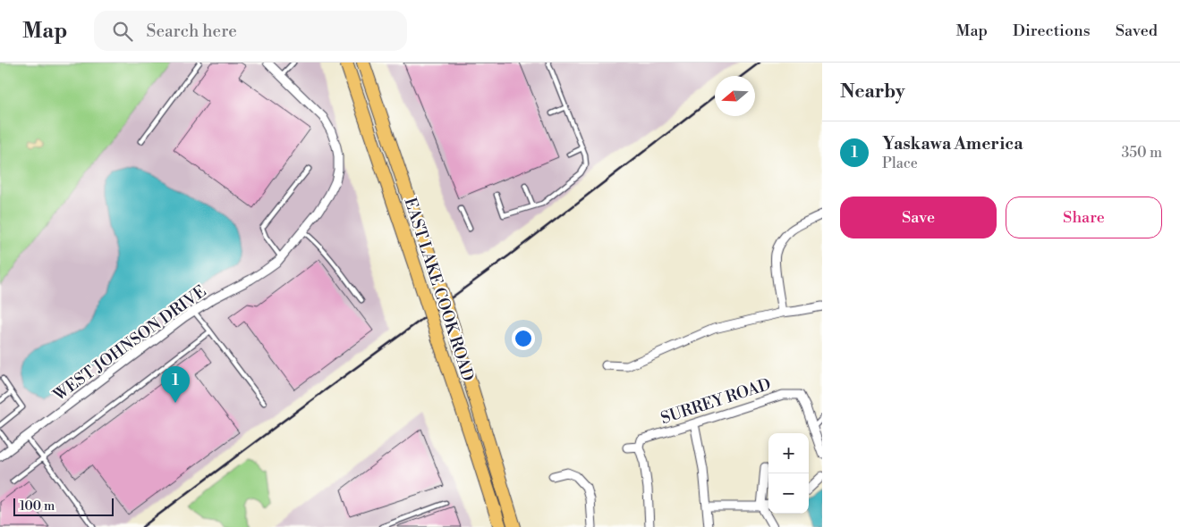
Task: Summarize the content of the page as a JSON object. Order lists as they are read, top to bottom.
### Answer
{
  "streets": {
    "main road": ["EAST LAKE COOK ROAD"],
    "street": ["WEST JOHNSON DRIVE", "SURREY ROAD"]
  },
  "scale_bar": "100 m",
  "north": "left",
  "page": {
    "header": "Map",
    "search": "Search here",
    "nav": ["Map", "Directions", "Saved"],
    "heading": "Nearby",
    "list": [
      {
        "mark": "1",
        "name": "Yaskawa America",
        "note": "Place",
        "value": "350 m"
      }
    ],
    "buttons": ["Save", "Share"],
    "pins": "1",
    "map_buttons": ["+", "−"],
    "scale": "100 m"
  }
}
